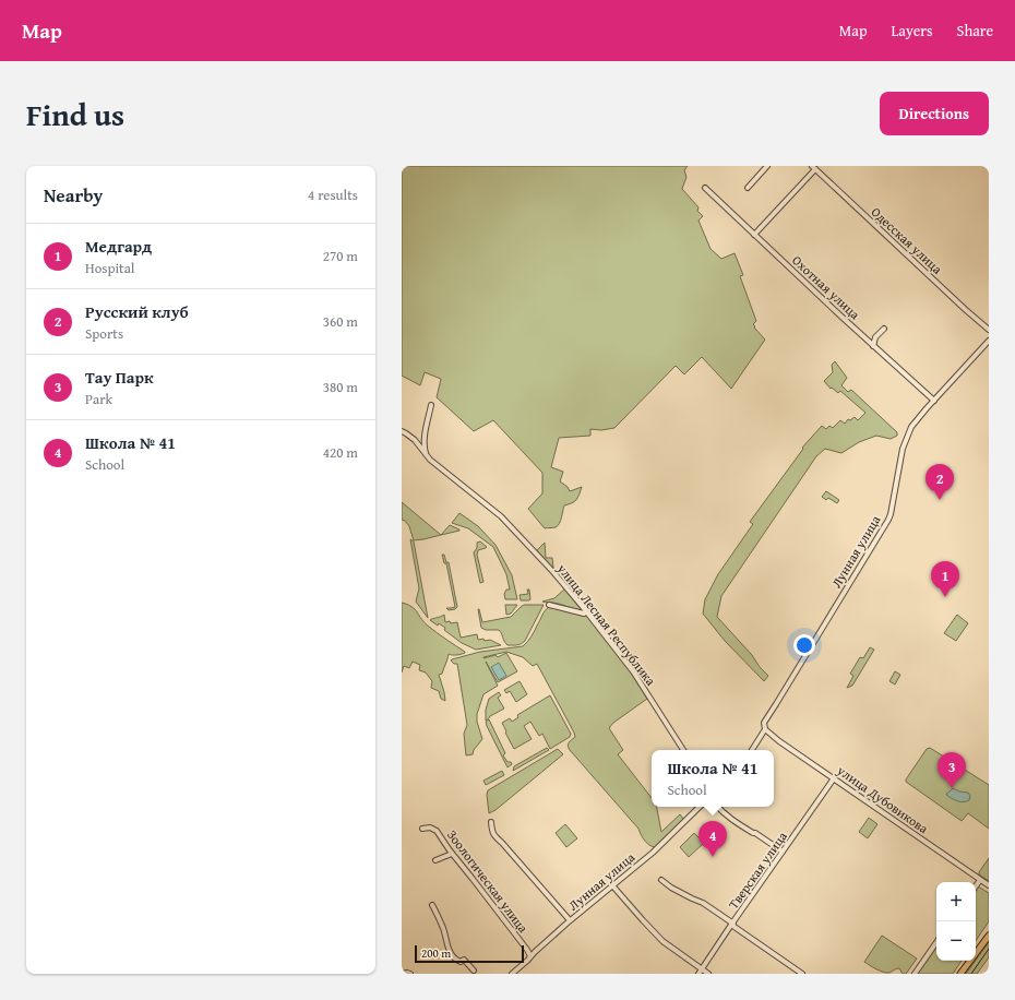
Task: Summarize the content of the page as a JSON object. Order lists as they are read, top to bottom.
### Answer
{
  "streets": {
    "street": [
      "Одесская улица",
      "Охотная улица",
      "Лунная улица",
      "улица Лесная Республика",
      "улица Дубовикова",
      "Тверская улица",
      "Зоологическая улица"
    ]
  },
  "crossings": [
    ["Охотная улица", "Лунная улица"],
    ["Лунная улица", "улица Дубовикова"],
    ["Лунная улица", "Зоологическая улица"],
    ["улица Дубовикова", "Тверская улица"]
  ],
  "scale_bar": "200 m",
  "page": {
    "header": "Map",
    "nav": ["Map", "Layers", "Share"],
    "title": "Find us",
    "buttons": "Directions",
    "heading": ["Nearby", "4 results"],
    "list": [
      {
        "mark": "1",
        "name": "Медгард",
        "note": "Hospital",
        "value": "270 m"
      },
      {
        "mark": "2",
        "name": "Русский клуб",
        "note": "Sports",
        "value": "360 m"
      },
      {
        "mark": "3",
        "name": "Тау Парк",
        "note": "Park",
        "value": "380 m"
      },
      {
        "mark": "4",
        "name": "Школа № 41",
        "note": "School",
        "value": "420 m"
      }
    ],
    "pins": [
      "2",
      "1",
      "3",
      "4"
    ],
    "popup": ["Школа № 41", "School"],
    "map_buttons": ["+", "−"],
    "scale": "200 m"
  }
}
